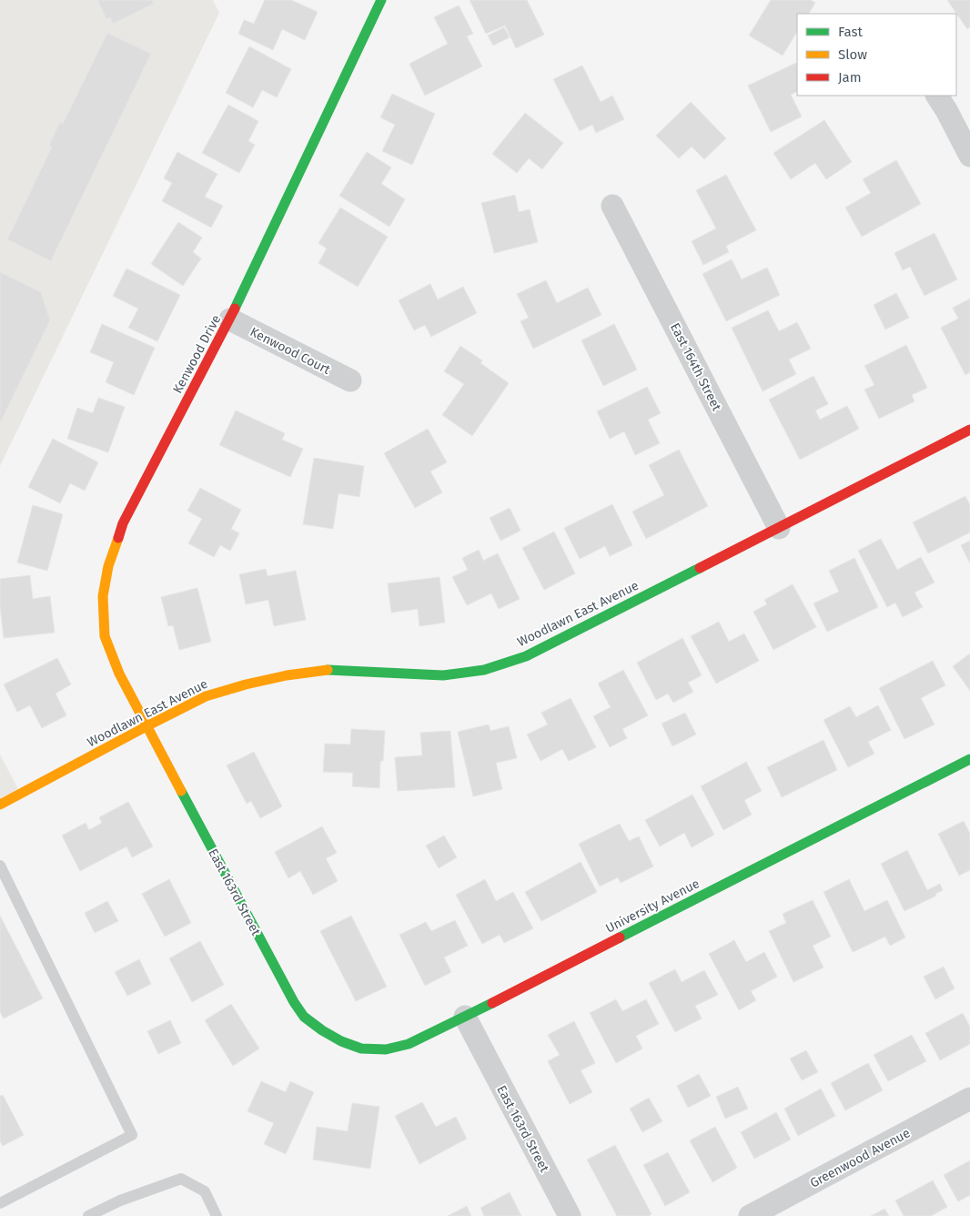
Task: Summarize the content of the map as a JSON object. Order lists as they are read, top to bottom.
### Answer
{
  "streets": {
    "street": [
      "Kenwood Court",
      "Kenwood Drive",
      "East 164th Street",
      "Woodlawn East Avenue",
      "East 163rd Street",
      "University Avenue",
      "Greenwood Avenue"
    ]
  },
  "crossings": [
    ["Kenwood Court", "Kenwood Drive"],
    ["Kenwood Drive", "Woodlawn East Avenue"],
    ["Kenwood Drive", "East 163rd Street"],
    ["East 164th Street", "Woodlawn East Avenue"],
    ["Woodlawn East Avenue", "East 163rd Street"],
    ["East 163rd Street", "University Avenue"]
  ],
  "legend": ["Fast", "Slow", "Jam"]
}
